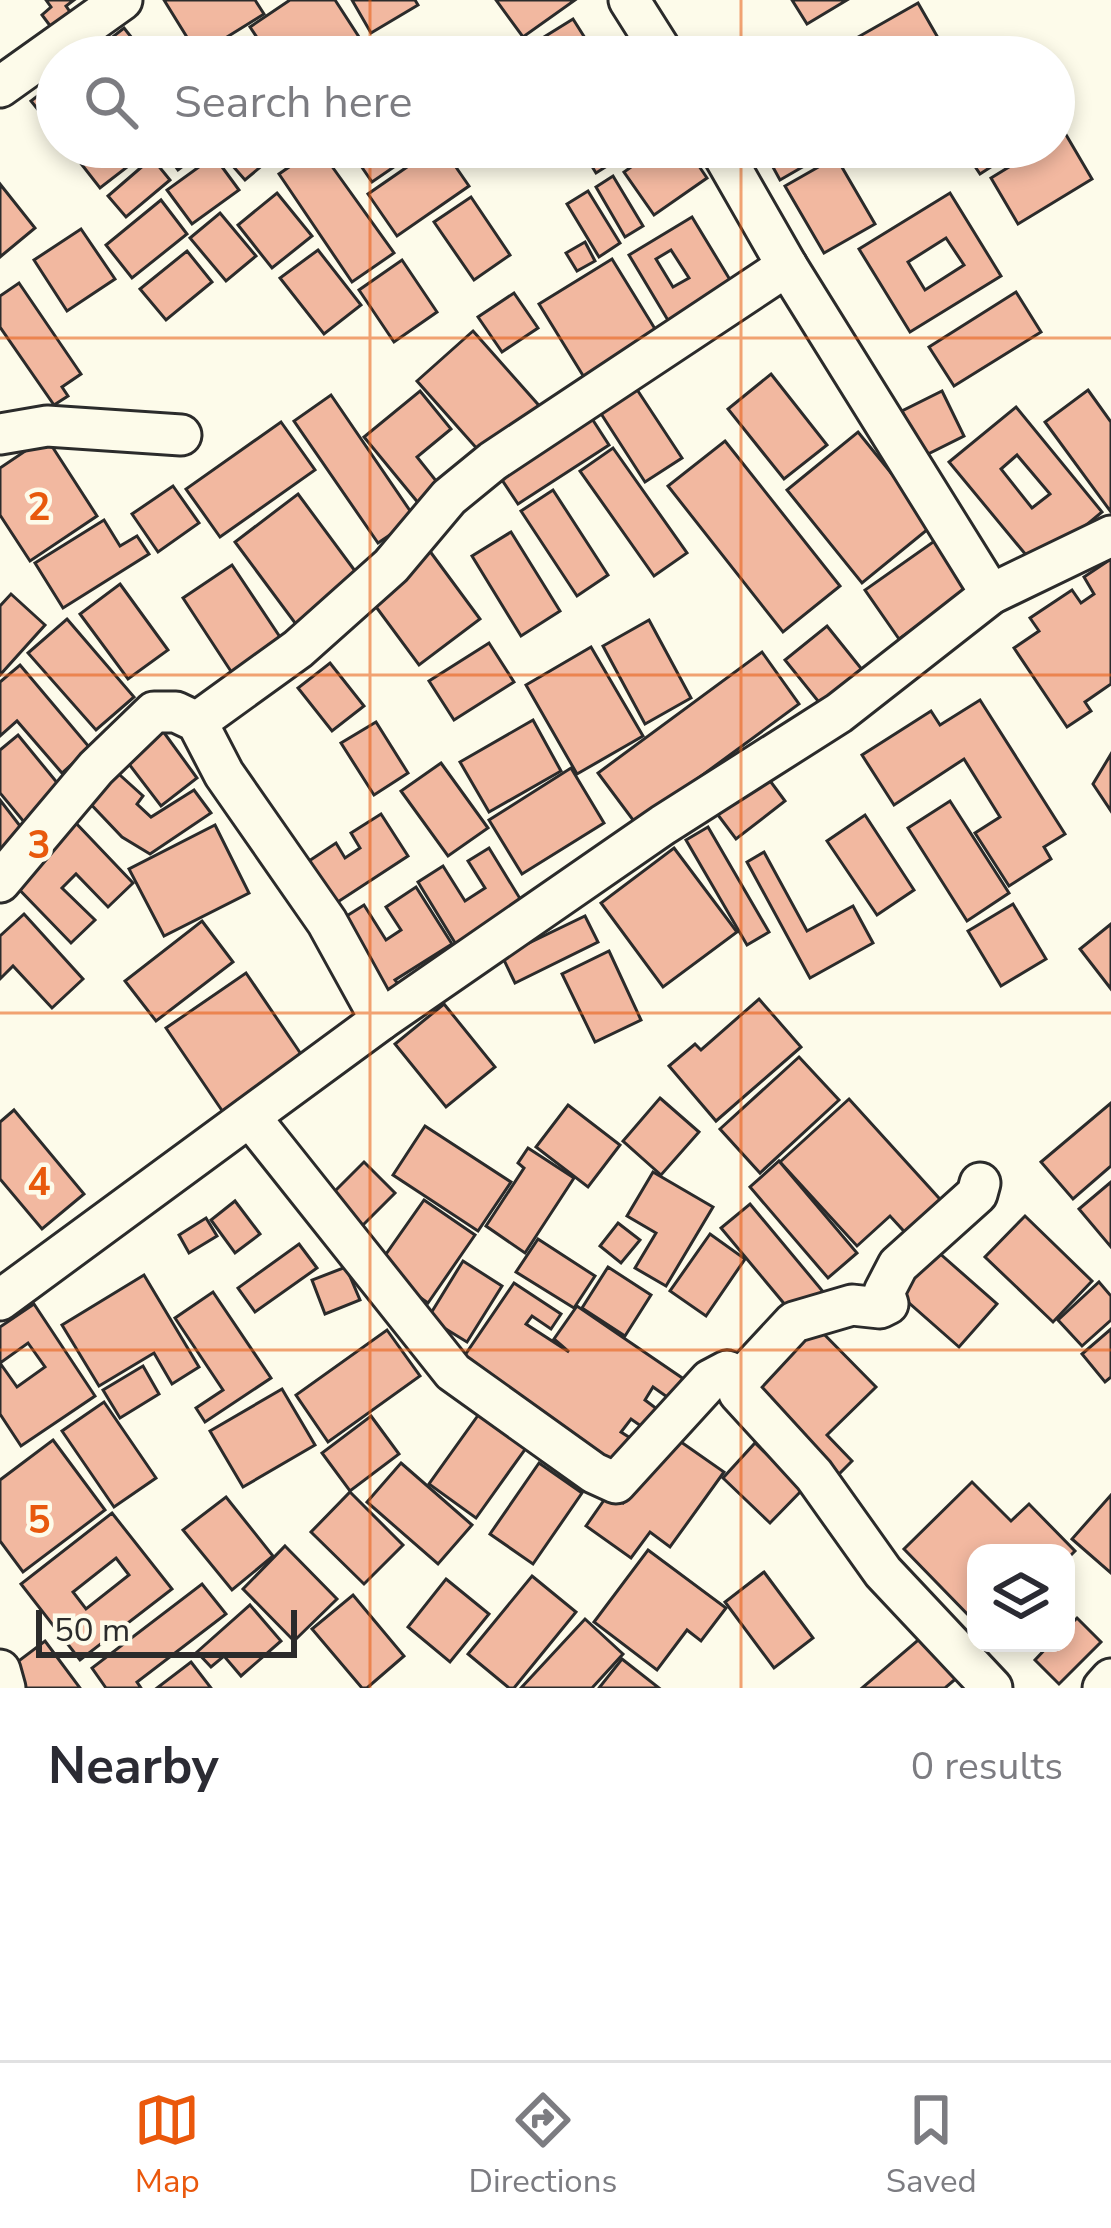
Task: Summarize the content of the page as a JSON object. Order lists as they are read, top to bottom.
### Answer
{
  "scale_bar": "50 m",
  "page": {
    "search": "Search here",
    "scale": "50 m",
    "heading": ["Nearby", "0 results"],
    "nav": ["Map", "Directions", "Saved"]
  },
  "grid": {
    "rows": [
      "2",
      "3",
      "4",
      "5"
    ]
  }
}
